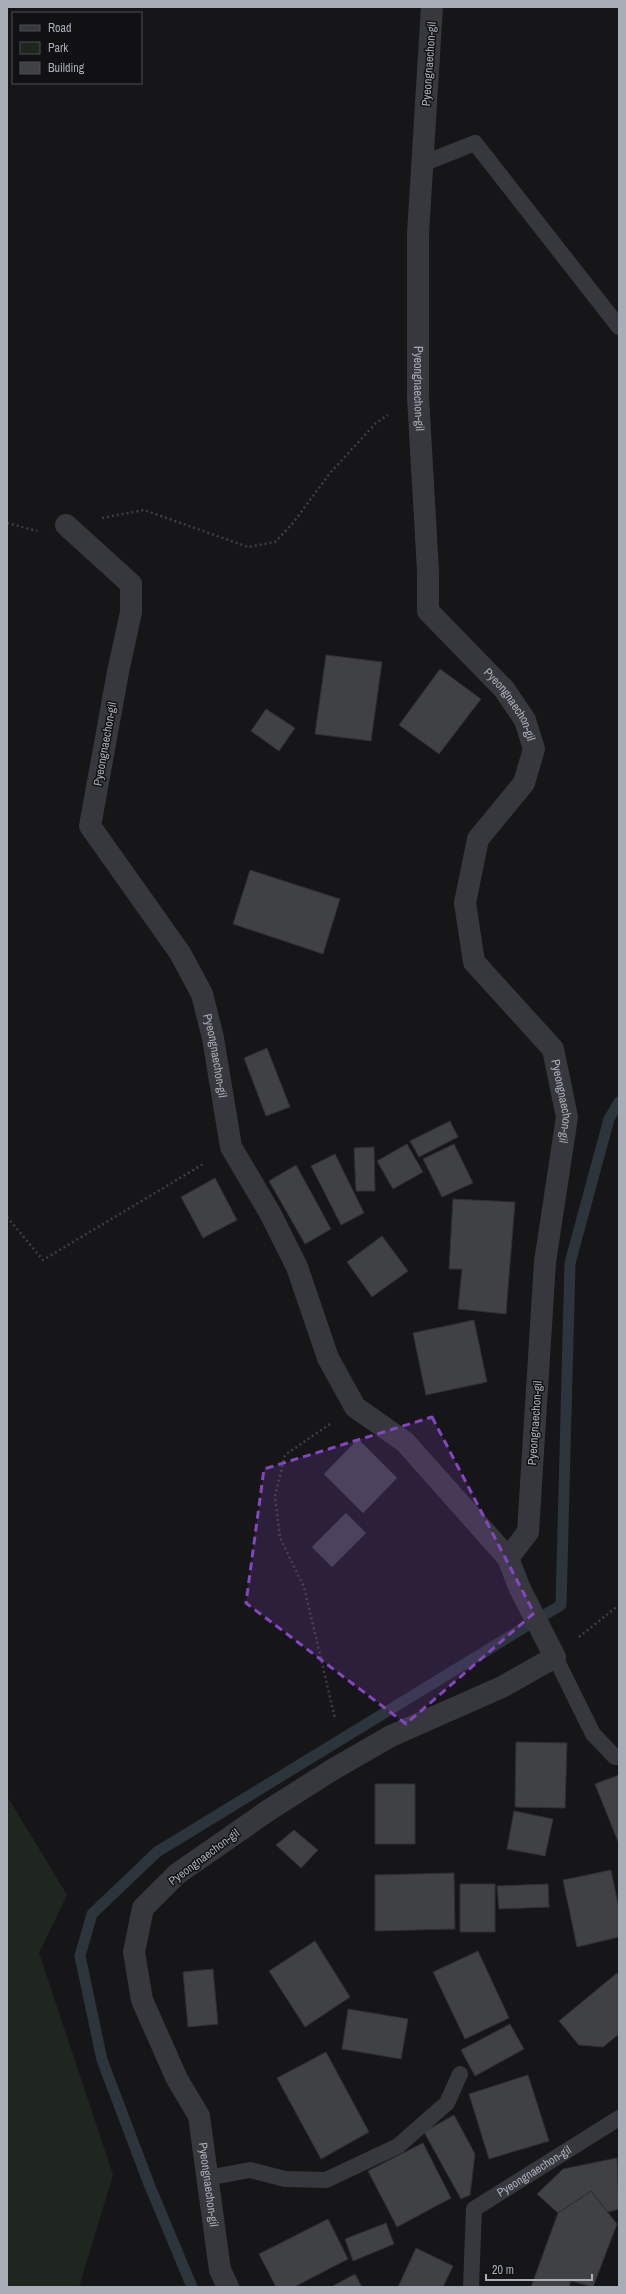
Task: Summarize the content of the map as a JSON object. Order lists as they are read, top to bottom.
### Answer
{
  "streets": {
    "street": ["Pyeongnaechon-gil"]
  },
  "legend": ["Road", "Park", "Building"],
  "scale_bar": "20 m"
}
